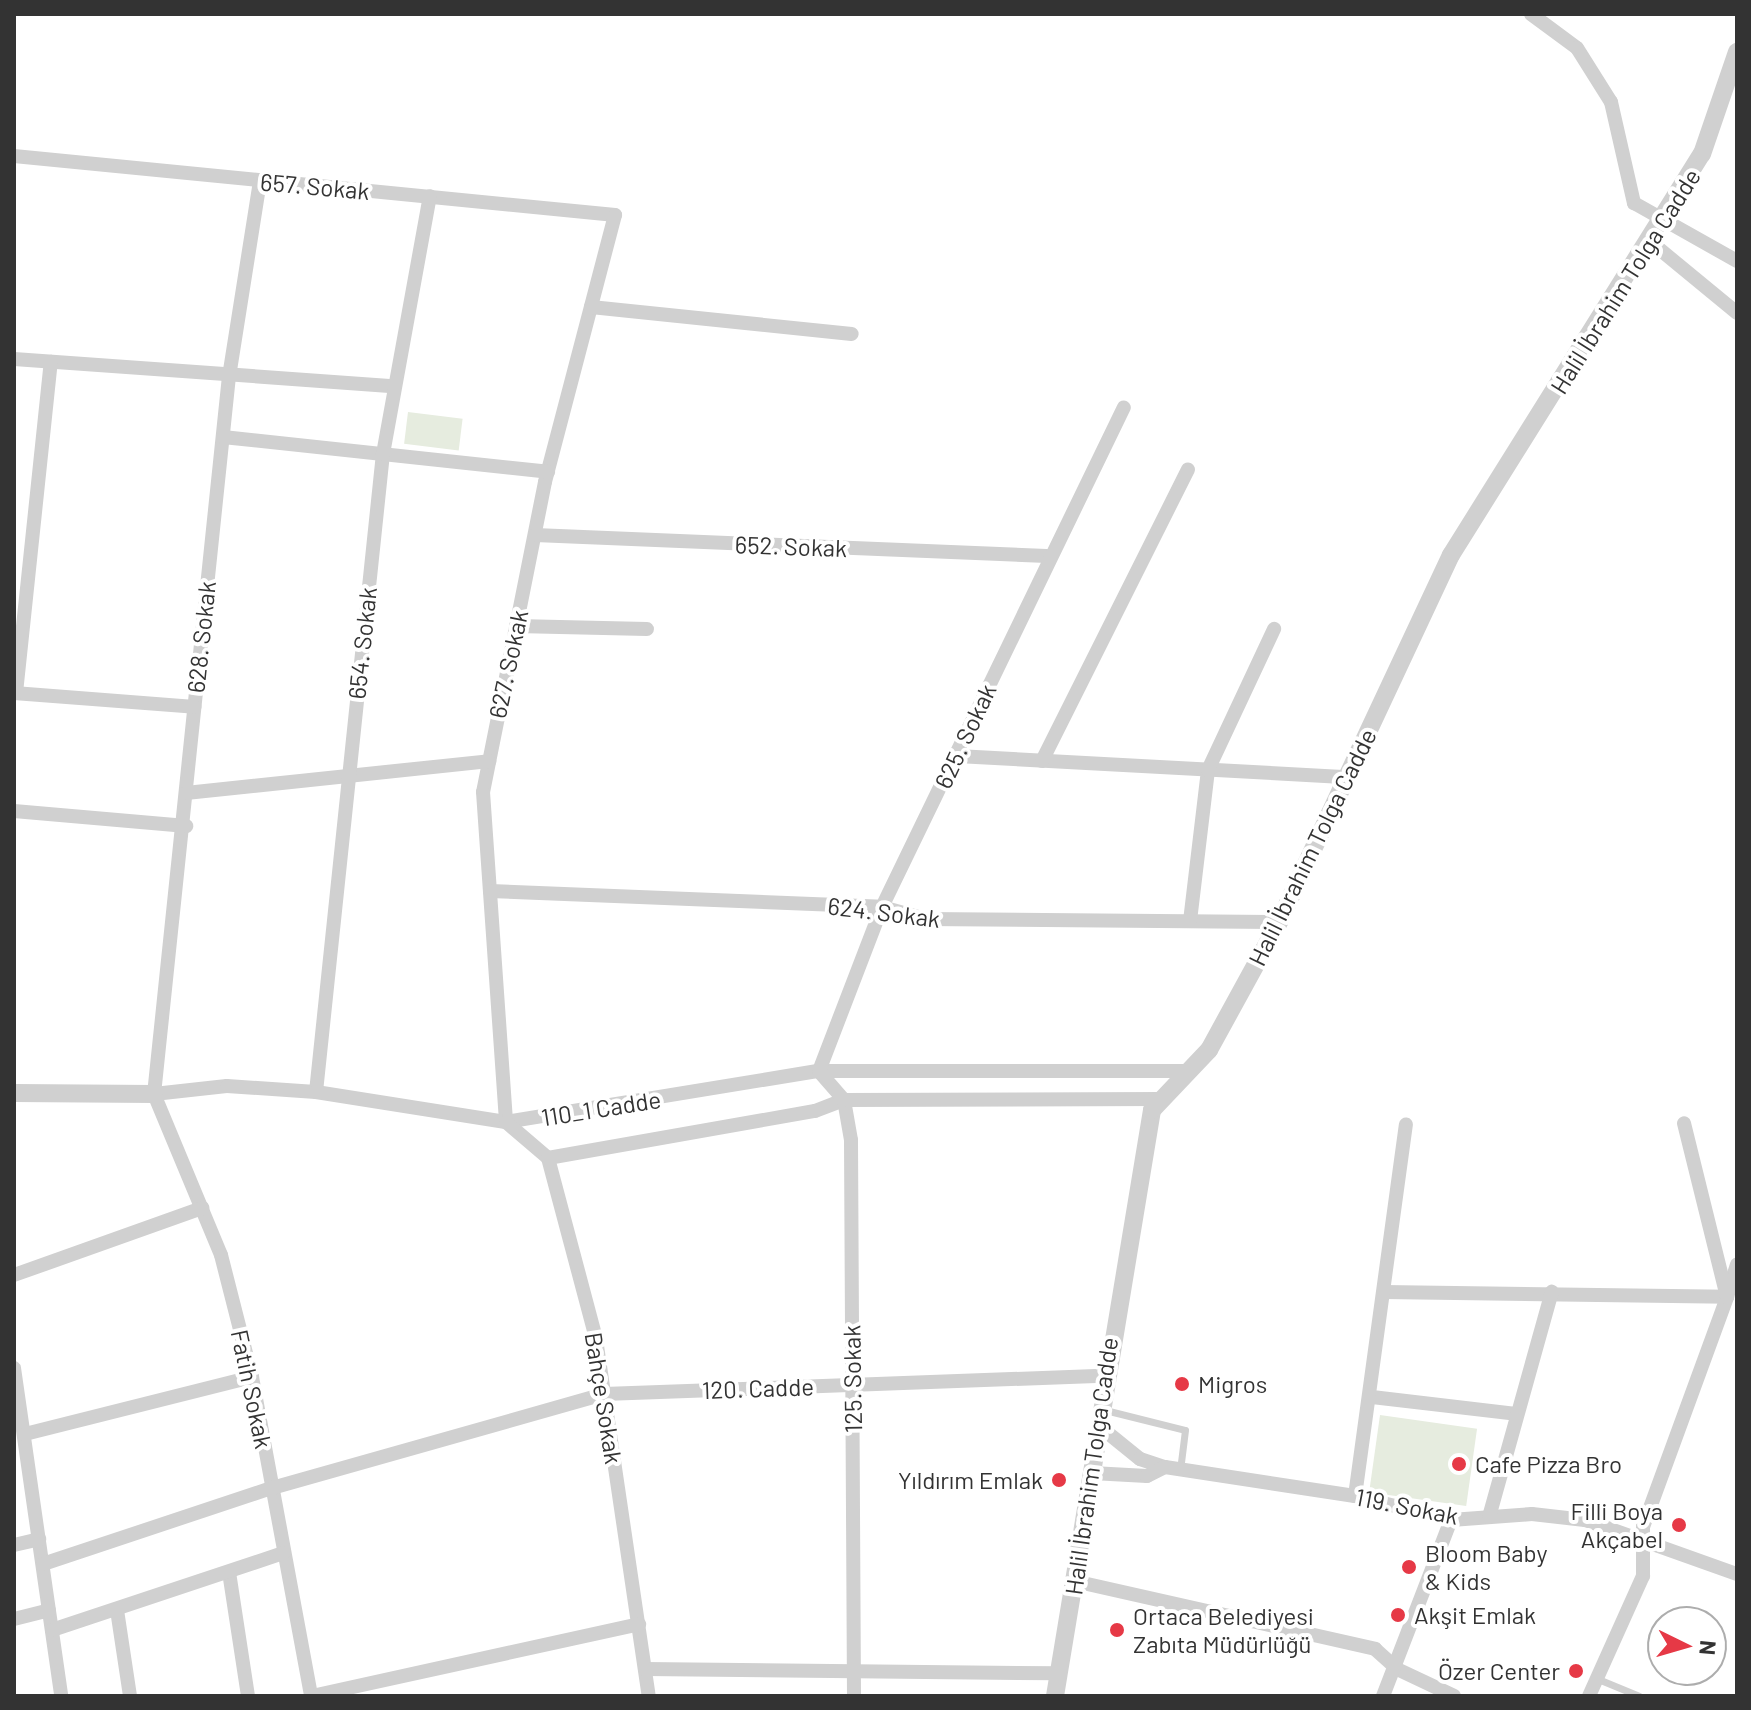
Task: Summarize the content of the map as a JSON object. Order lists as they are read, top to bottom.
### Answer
{
  "streets": {
    "street": [
      "657. Sokak",
      "Halil İbrahim Tolga Cadde",
      "652. Sokak",
      "628. Sokak",
      "654. Sokak",
      "627. Sokak",
      "625. Sokak",
      "624. Sokak",
      "110_1 Cadde",
      "125. Sokak",
      "120. Cadde",
      "Fatih Sokak",
      "Bahçe Sokak",
      "119. Sokak"
    ]
  },
  "crossings": [
    ["657. Sokak", "628. Sokak"],
    ["657. Sokak", "654. Sokak"],
    ["657. Sokak", "627. Sokak"],
    ["Halil İbrahim Tolga Cadde", "624. Sokak"],
    ["Halil İbrahim Tolga Cadde", "110_1 Cadde"],
    ["Halil İbrahim Tolga Cadde", "120. Cadde"],
    ["652. Sokak", "627. Sokak"],
    ["652. Sokak", "625. Sokak"],
    ["628. Sokak", "110_1 Cadde"],
    ["628. Sokak", "Fatih Sokak"],
    ["654. Sokak", "110_1 Cadde"],
    ["627. Sokak", "624. Sokak"],
    ["627. Sokak", "110_1 Cadde"],
    ["625. Sokak", "624. Sokak"],
    ["625. Sokak", "110_1 Cadde"],
    ["110_1 Cadde", "125. Sokak"],
    ["110_1 Cadde", "Fatih Sokak"],
    ["110_1 Cadde", "Bahçe Sokak"],
    ["125. Sokak", "120. Cadde"],
    ["120. Cadde", "Fatih Sokak"],
    ["120. Cadde", "Bahçe Sokak"]
  ],
  "places": [
    "Migros",
    "Cafe Pizza Bro",
    "Yıldırım Emlak",
    "Filli Boya Akçabel",
    "Bloom Baby & Kids",
    "Akşit Emlak",
    "Ortaca Belediyesi Zabıta Müdürlüğü",
    "Özer Center"
  ],
  "north": "right"
}
